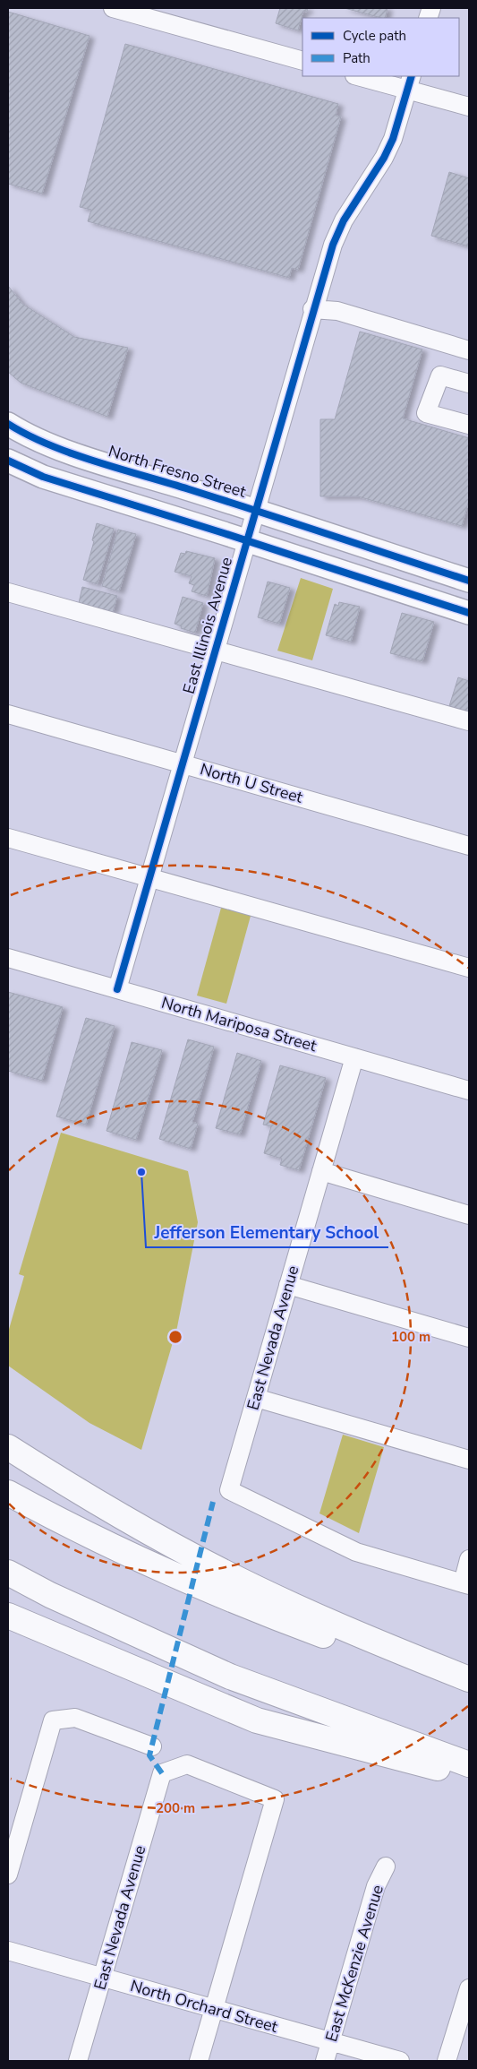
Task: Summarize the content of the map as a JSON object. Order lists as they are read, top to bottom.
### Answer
{
  "streets": {
    "main road": ["North Fresno Street"],
    "street": [
      "East Illinois Avenue",
      "North U Street",
      "North Mariposa Street",
      "East Nevada Avenue",
      "East McKenzie Avenue",
      "North Orchard Street"
    ]
  },
  "crossings": [
    ["North Fresno Street", "East Illinois Avenue"],
    ["East Illinois Avenue", "North U Street"],
    ["East Illinois Avenue", "North Mariposa Street"],
    ["North Mariposa Street", "East Nevada Avenue"],
    ["East Nevada Avenue", "North Orchard Street"],
    ["East McKenzie Avenue", "North Orchard Street"]
  ],
  "places": ["Jefferson Elementary School"],
  "legend": ["Cycle path", "Path"],
  "rings": ["100 m", "200 m"]
}
